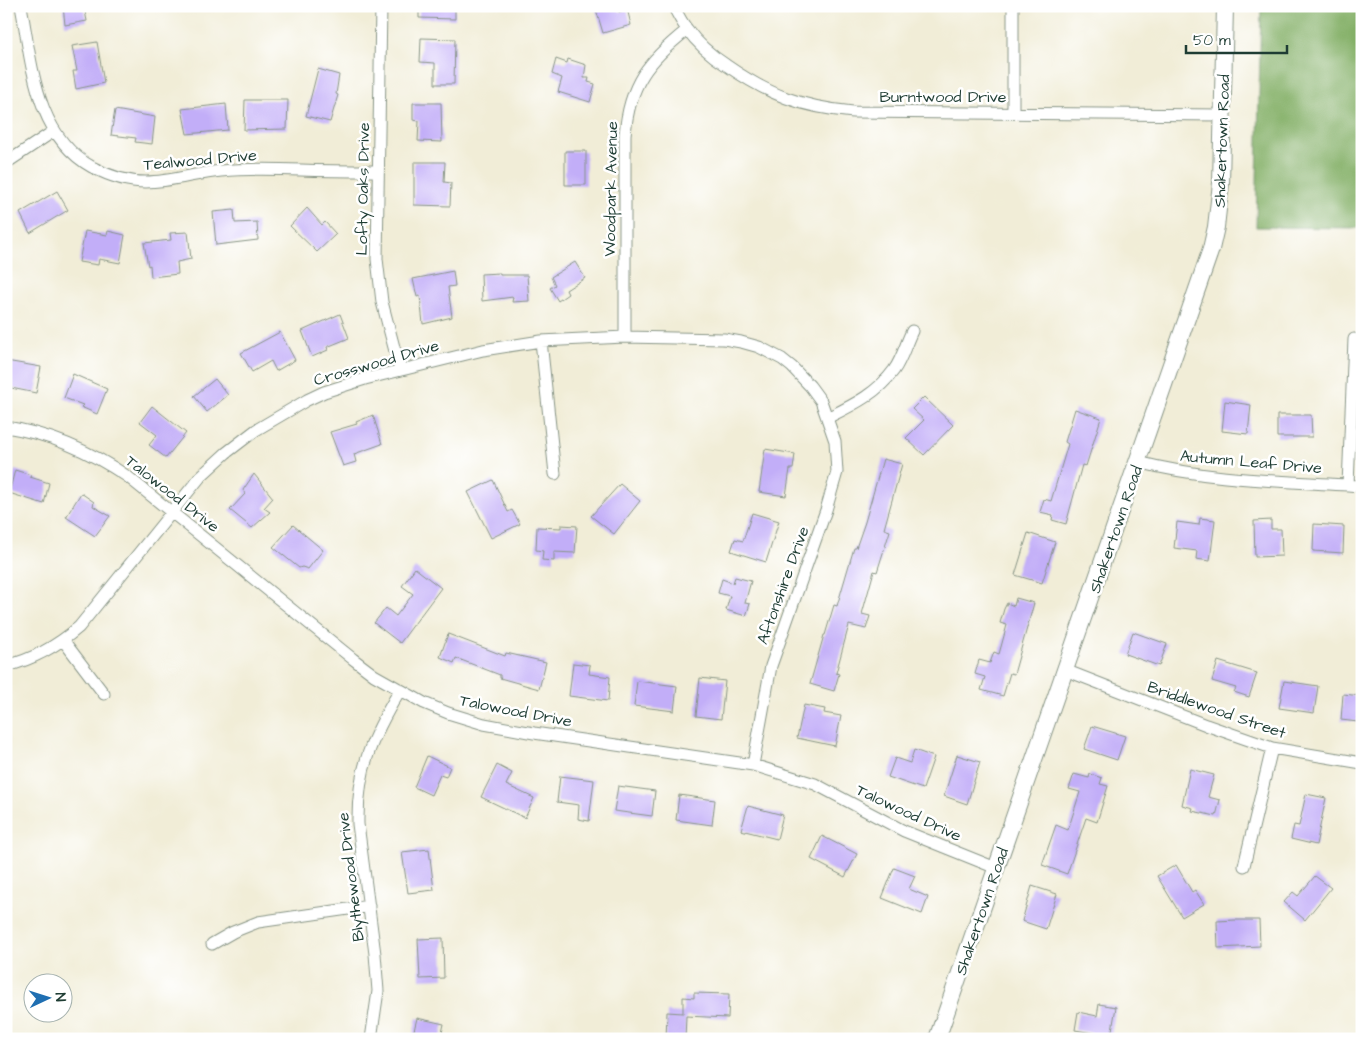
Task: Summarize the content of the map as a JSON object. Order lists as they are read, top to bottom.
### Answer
{
  "streets": {
    "street": [
      "Burntwood Drive",
      "Shakertown Road",
      "Tealwood Drive",
      "Lofty Oaks Drive",
      "Woodpark Avenue",
      "Crosswood Drive",
      "Autumn Leaf Drive",
      "Talowood Drive",
      "Aftonshire Drive",
      "Briddlewood Street",
      "Blythewood Drive"
    ]
  },
  "crossings": [
    ["Burntwood Drive", "Shakertown Road"],
    ["Burntwood Drive", "Woodpark Avenue"],
    ["Shakertown Road", "Autumn Leaf Drive"],
    ["Shakertown Road", "Talowood Drive"],
    ["Shakertown Road", "Briddlewood Street"],
    ["Tealwood Drive", "Lofty Oaks Drive"],
    ["Lofty Oaks Drive", "Crosswood Drive"],
    ["Woodpark Avenue", "Crosswood Drive"],
    ["Crosswood Drive", "Talowood Drive"],
    ["Crosswood Drive", "Aftonshire Drive"],
    ["Talowood Drive", "Aftonshire Drive"],
    ["Talowood Drive", "Blythewood Drive"]
  ],
  "scale_bar": "50 m",
  "north": "right"
}
